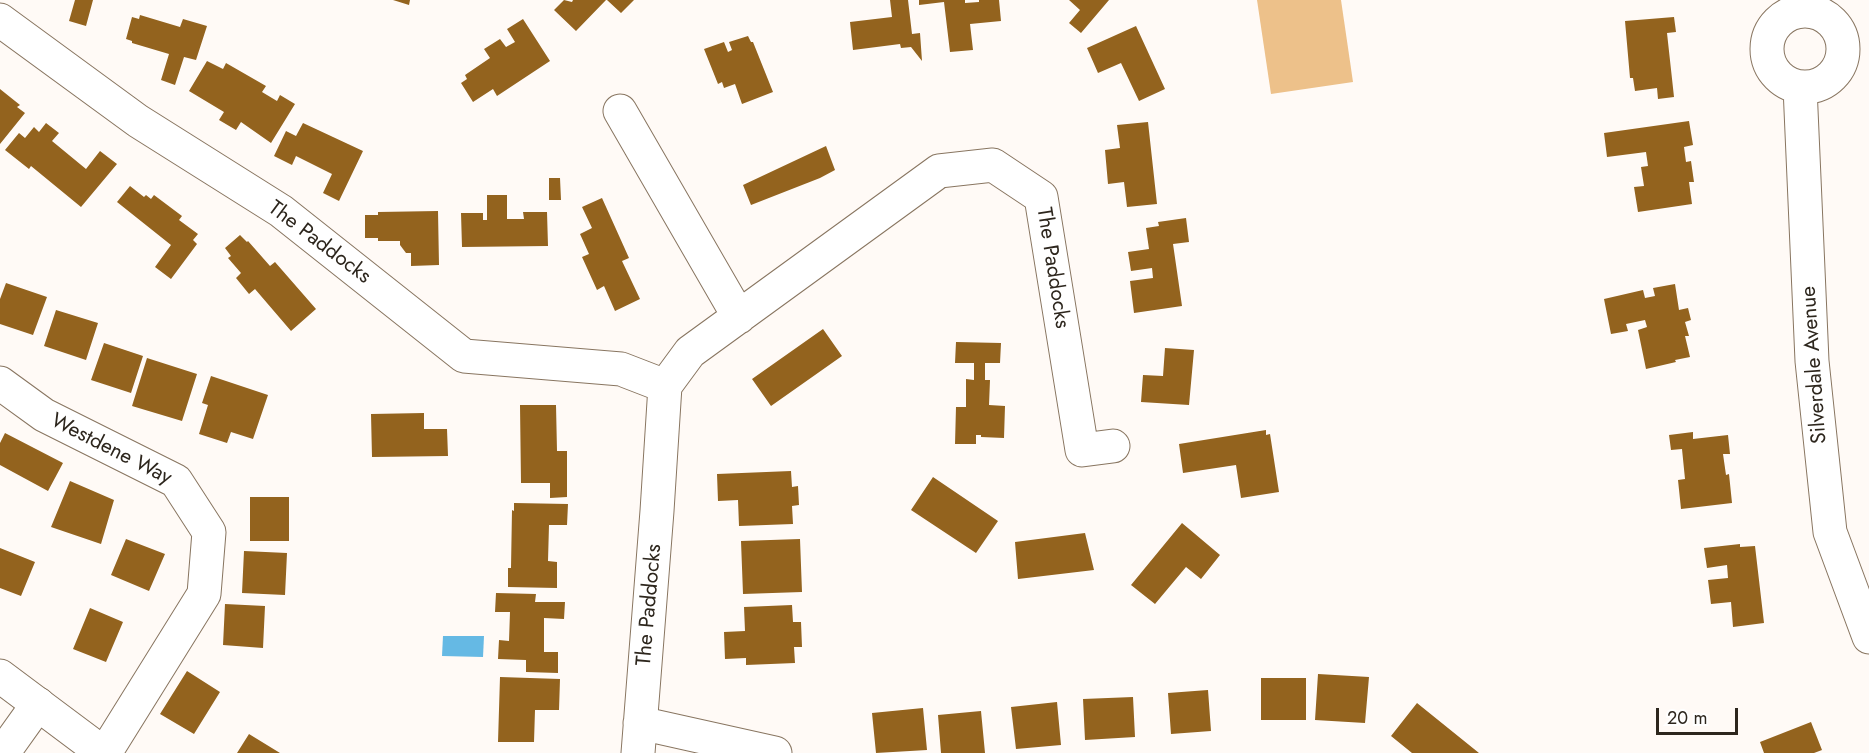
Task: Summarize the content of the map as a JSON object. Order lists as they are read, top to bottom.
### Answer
{
  "streets": {
    "street": ["The Paddocks", "Silverdale Avenue", "Westdene Way"]
  },
  "scale_bar": "20 m"
}
